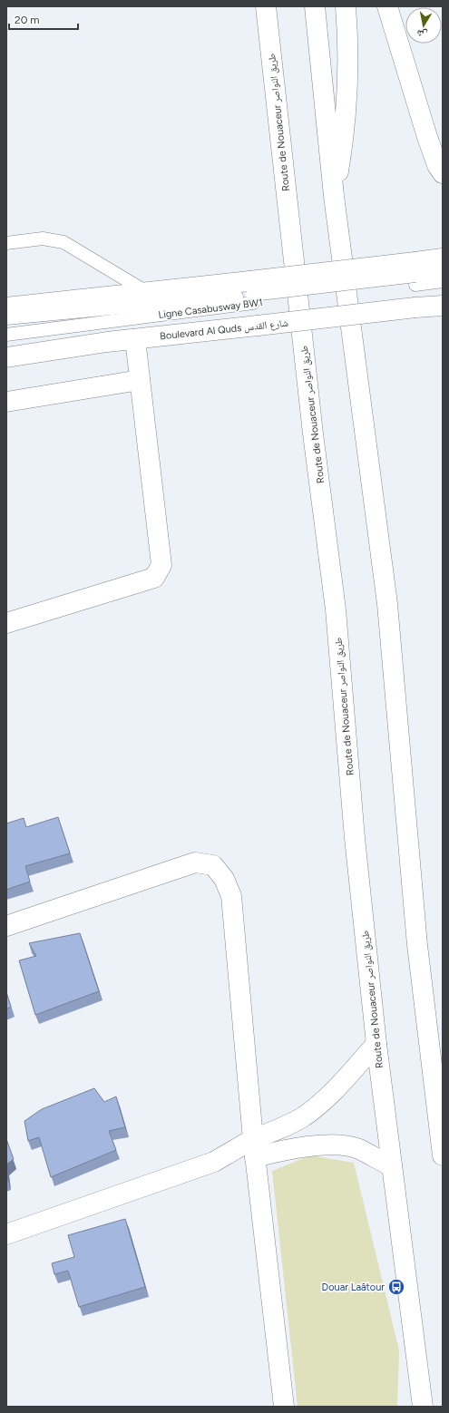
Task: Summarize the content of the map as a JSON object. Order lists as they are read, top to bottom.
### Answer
{
  "streets": {
    "main road": ["Route de Nouaceur طريق النواصر", "Boulevard Al Quds شارع القدس"],
    "lane": ["Ligne Casabusway BW1"]
  },
  "places": {
    "bus stop": ["Douar Laâtour"]
  },
  "scale_bar": "20 m",
  "north": "bottom"
}
